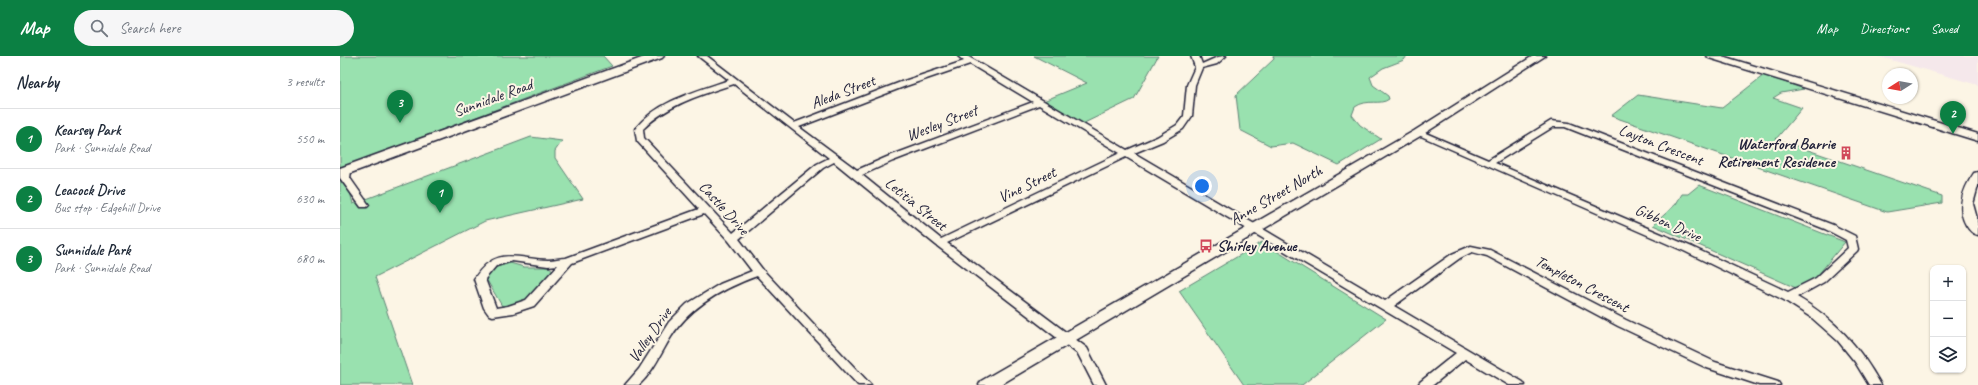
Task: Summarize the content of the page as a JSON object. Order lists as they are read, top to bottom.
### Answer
{
  "streets": {
    "main road": ["Sunnidale Road"],
    "street": [
      "Aleda Street",
      "Wesley Street",
      "Layton Crescent",
      "Vine Street",
      "Anne Street North",
      "Letitia Street",
      "Castle Drive",
      "Gibbon Drive",
      "Templeton Crescent",
      "Valley Drive"
    ]
  },
  "crossings": [
    ["Aleda Street", "Letitia Street"],
    ["Wesley Street", "Letitia Street"],
    ["Layton Crescent", "Gibbon Drive"],
    ["Vine Street", "Letitia Street"],
    ["Anne Street North", "Letitia Street"],
    ["Anne Street North", "Gibbon Drive"],
    ["Letitia Street", "Castle Drive"],
    ["Castle Drive", "Valley Drive"]
  ],
  "places": {
    "building": ["Waterford Barrie Retirement Residence"],
    "bus stop": ["Shirley Avenue"]
  },
  "north": "left",
  "page": {
    "header": "Map",
    "search": "Search here",
    "nav": ["Map", "Directions", "Saved"],
    "heading": ["Nearby", "3 results"],
    "pins": ["3", "2", "1"],
    "list": [
      {
        "mark": "1",
        "name": "Kearsey Park",
        "note": "Park · Sunnidale Road",
        "value": "550 m"
      },
      {
        "mark": "2",
        "name": "Leacock Drive",
        "note": "Bus stop · Edgehill Drive",
        "value": "630 m"
      },
      {
        "mark": "3",
        "name": "Sunnidale Park",
        "note": "Park · Sunnidale Road",
        "value": "680 m"
      }
    ],
    "map_buttons": ["+", "−"]
  }
}
